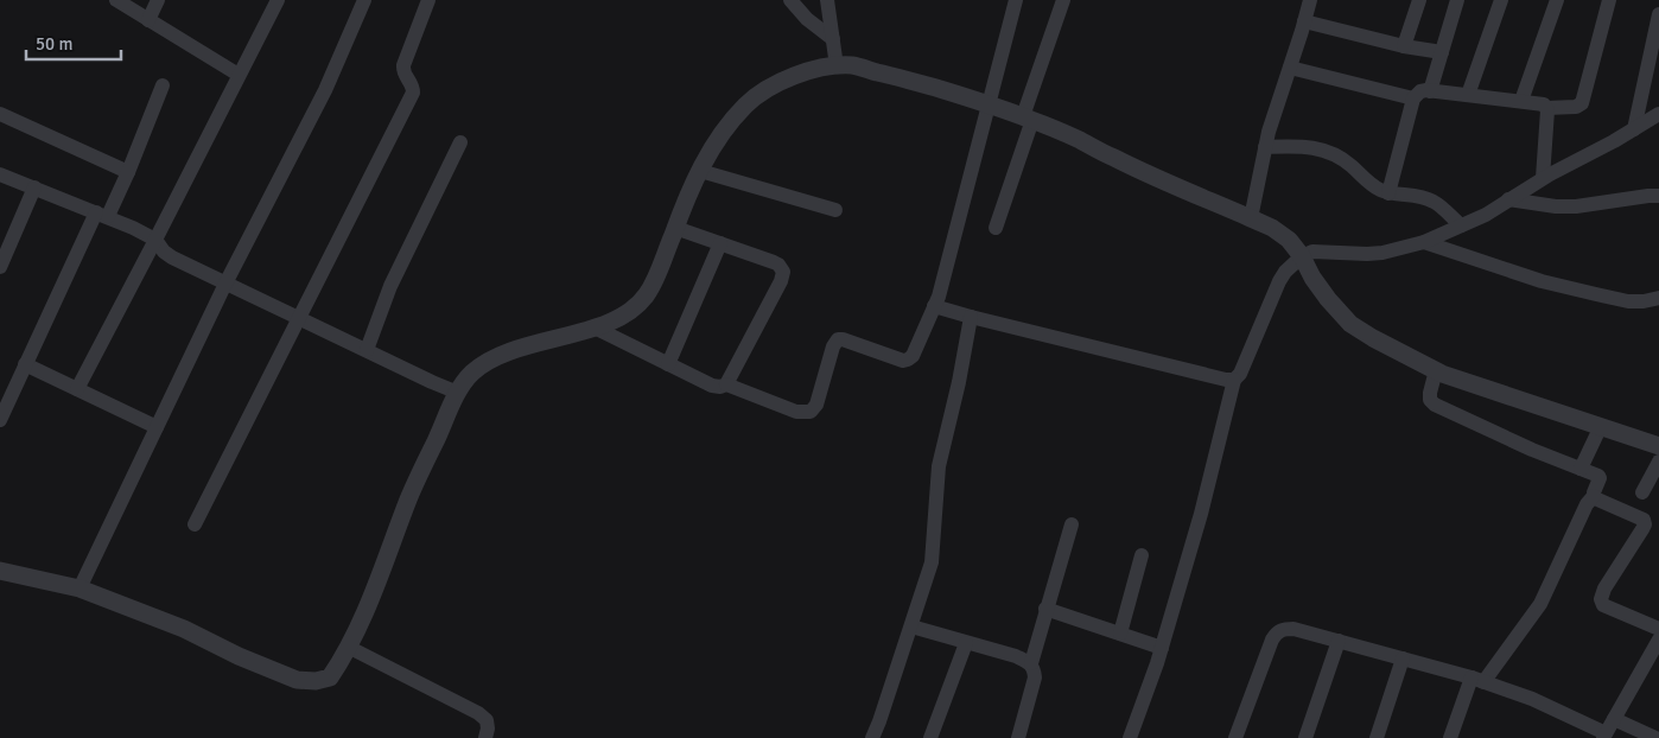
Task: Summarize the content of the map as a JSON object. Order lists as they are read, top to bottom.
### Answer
{
  "scale_bar": "50 m"
}
